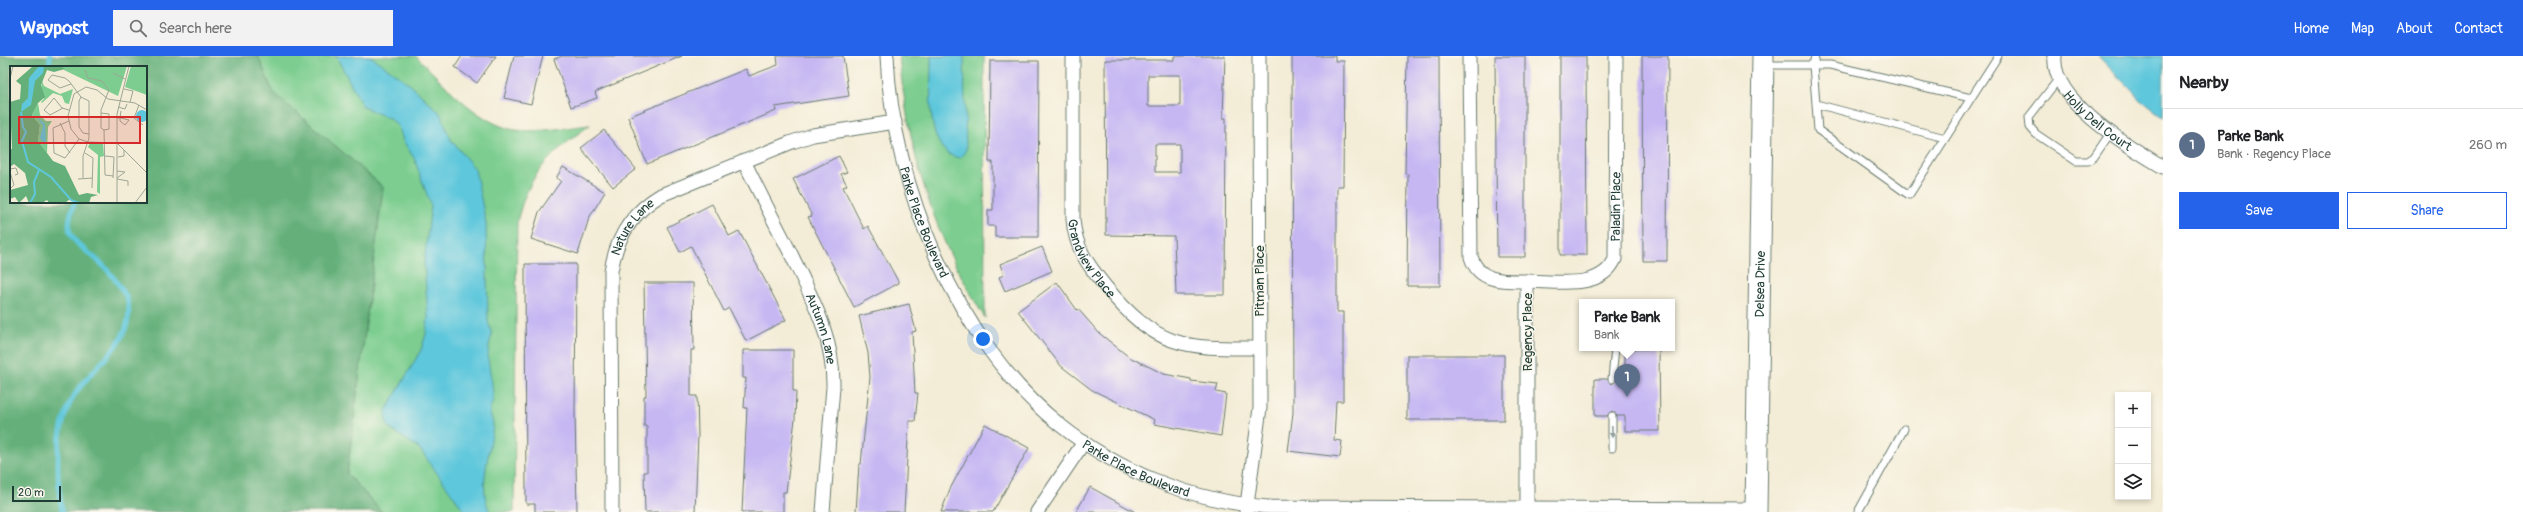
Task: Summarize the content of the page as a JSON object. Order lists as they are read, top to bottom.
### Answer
{
  "streets": {
    "main road": ["Delsea Drive"],
    "street": [
      "Holly Dell Court",
      "Paladin Place",
      "Parke Place Boulevard",
      "Nature Lane",
      "Grandview Place",
      "Pitman Place",
      "Autumn Lane",
      "Regency Place"
    ]
  },
  "crossings": [
    ["Paladin Place", "Regency Place"],
    ["Parke Place Boulevard", "Nature Lane"],
    ["Parke Place Boulevard", "Pitman Place"],
    ["Parke Place Boulevard", "Delsea Drive"],
    ["Parke Place Boulevard", "Regency Place"],
    ["Nature Lane", "Autumn Lane"],
    ["Grandview Place", "Pitman Place"]
  ],
  "scale_bar": "20 m",
  "page": {
    "header": "Waypost",
    "search": "Search here",
    "nav": [
      "Home",
      "Map",
      "About",
      "Contact"
    ],
    "heading": "Nearby",
    "list": [
      {
        "mark": "1",
        "name": "Parke Bank",
        "note": "Bank · Regency Place",
        "value": "260 m"
      }
    ],
    "buttons": ["Save", "Share"],
    "popup": ["Parke Bank", "Bank"],
    "pins": "1",
    "map_buttons": ["+", "−"],
    "scale": "20 m"
  }
}
